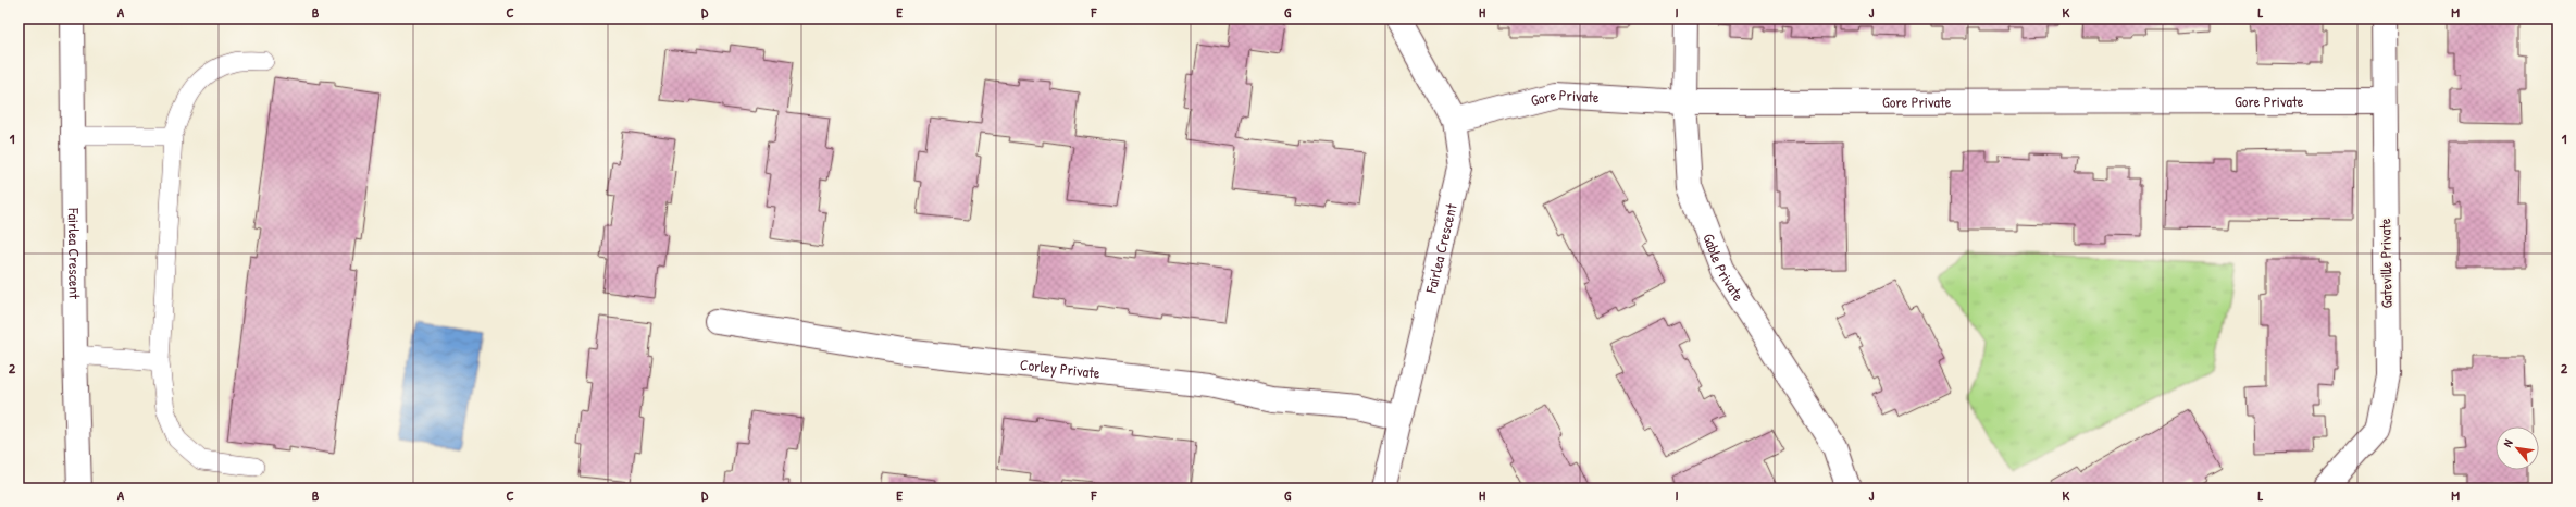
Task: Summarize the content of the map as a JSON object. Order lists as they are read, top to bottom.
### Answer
{
  "streets": {
    "street": [
      "Gore Private",
      "Fairlea Crescent",
      "Gateville Private",
      "Gable Private",
      "Corley Private"
    ]
  },
  "crossings": [
    ["Gore Private", "Fairlea Crescent"],
    ["Gore Private", "Gateville Private"],
    ["Gore Private", "Gable Private"],
    ["Fairlea Crescent", "Corley Private"]
  ],
  "north": "top left",
  "grid": {
    "columns": [
      "A",
      "B",
      "C",
      "D",
      "E",
      "F",
      "G",
      "H",
      "I",
      "J",
      "K",
      "L",
      "M"
    ],
    "rows": ["1", "2"]
  }
}
